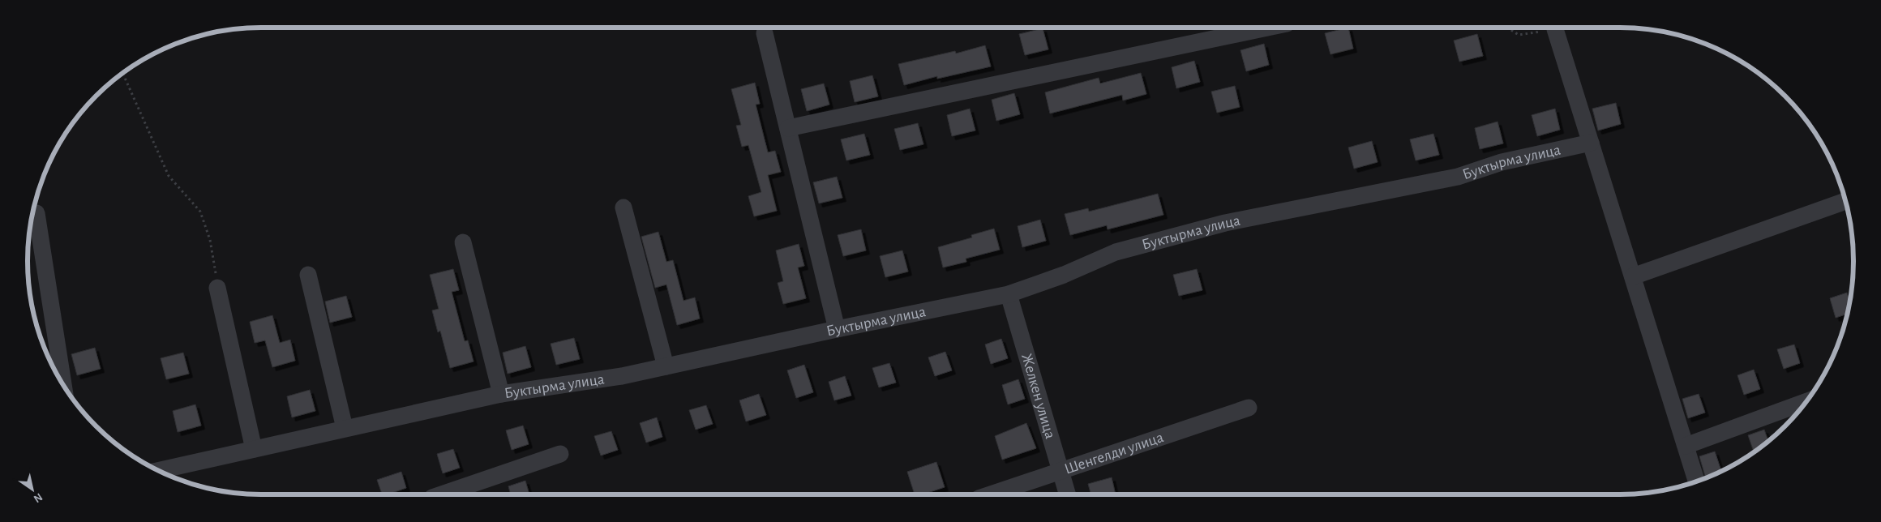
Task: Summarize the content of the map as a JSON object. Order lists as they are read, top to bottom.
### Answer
{
  "streets": {
    "street": ["Буктырма улица", "Желкен улица", "Шенгелди улица"]
  },
  "crossings": [
    ["Буктырма улица", "Желкен улица"],
    ["Желкен улица", "Шенгелди улица"]
  ],
  "north": "bottom right"
}
